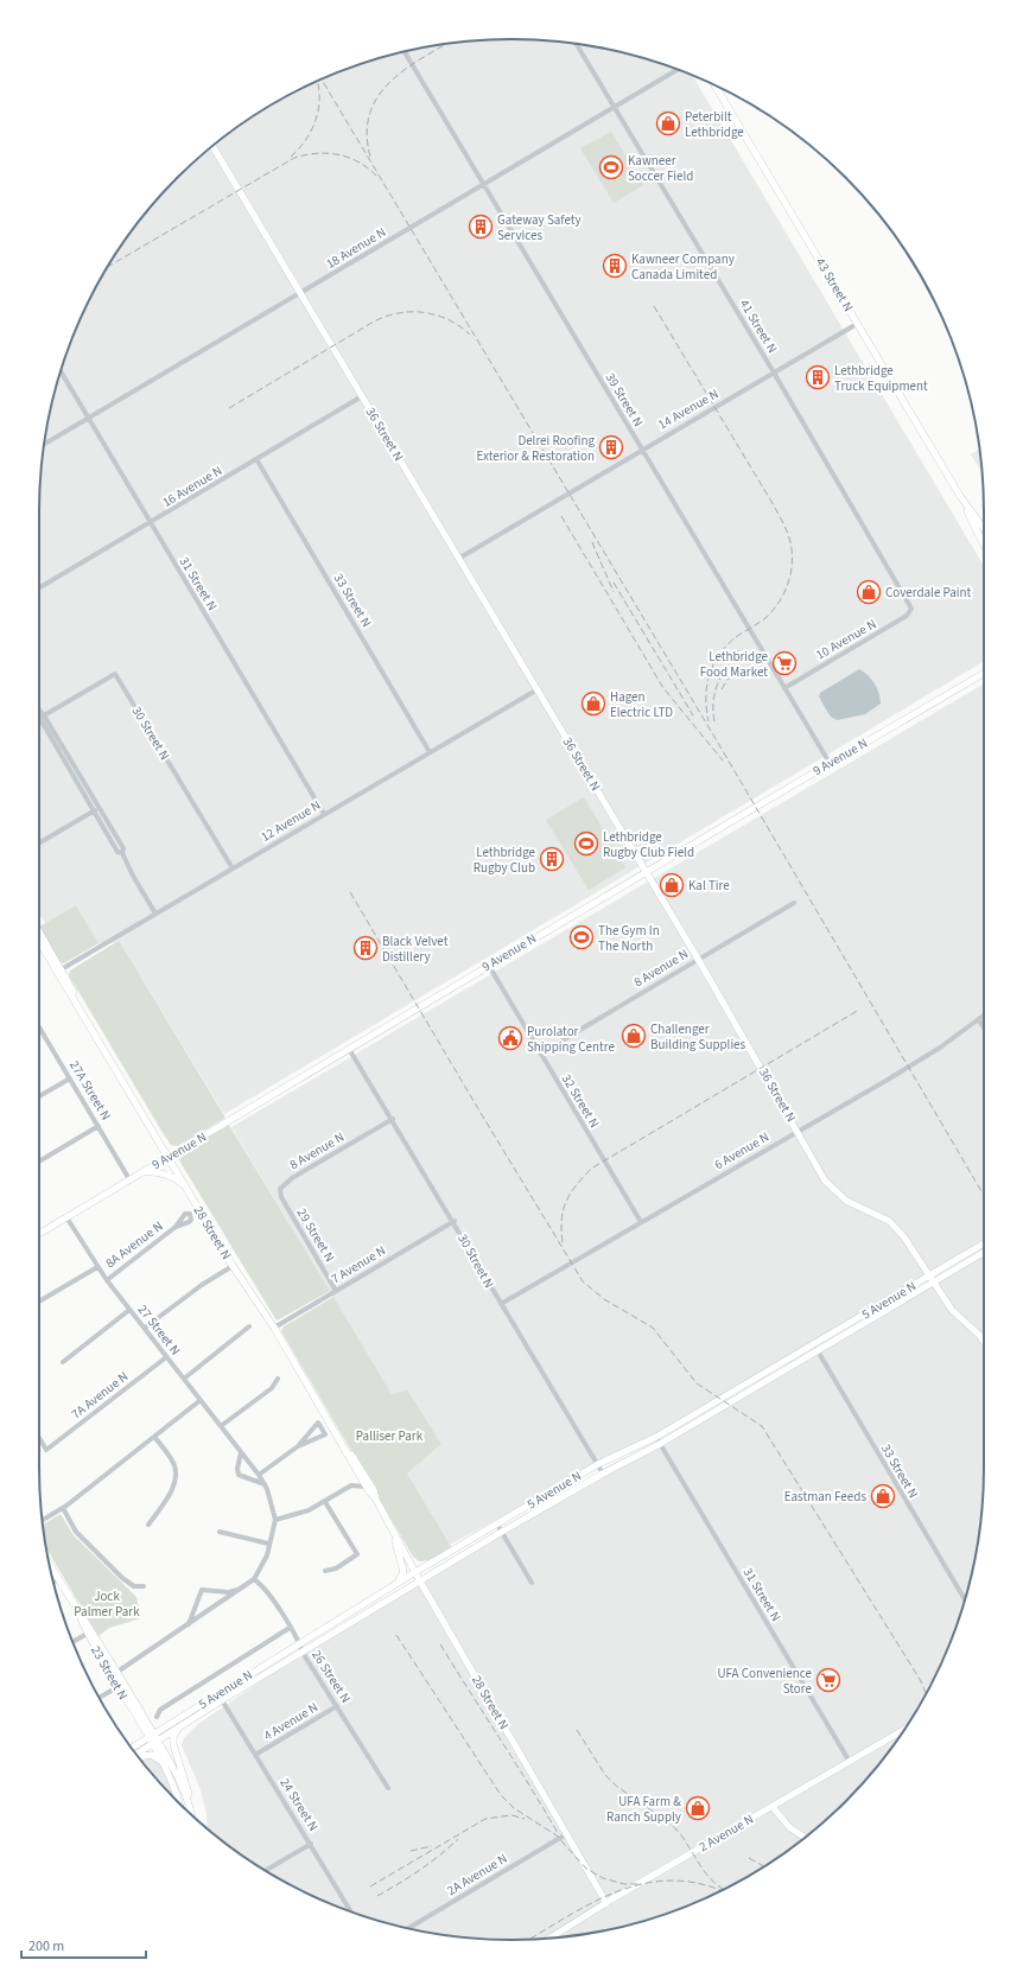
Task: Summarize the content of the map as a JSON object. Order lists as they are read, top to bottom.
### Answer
{
  "streets": {
    "main road": [
      "43 Street N",
      "36 Street N",
      "9 Avenue N",
      "28 Street N",
      "5 Avenue N",
      "23 Street N",
      "2 Avenue N"
    ],
    "street": [
      "18 Avenue N",
      "41 Street N",
      "39 Street N",
      "14 Avenue N",
      "16 Avenue N",
      "31 Street N",
      "33 Street N",
      "10 Avenue N",
      "30 Street N",
      "12 Avenue N",
      "8 Avenue N",
      "27A Street N",
      "32 Street N",
      "6 Avenue N",
      "29 Street N",
      "8A Avenue N",
      "7 Avenue N",
      "27 Street N",
      "7A Avenue N",
      "26 Street N",
      "4 Avenue N",
      "24 Street N",
      "2A Avenue N"
    ]
  },
  "crossings": [
    ["18 Avenue N", "41 Street N"],
    ["18 Avenue N", "39 Street N"],
    ["18 Avenue N", "36 Street N"],
    ["18 Avenue N", "31 Street N"],
    ["43 Street N", "14 Avenue N"],
    ["41 Street N", "14 Avenue N"],
    ["41 Street N", "10 Avenue N"],
    ["39 Street N", "14 Avenue N"],
    ["39 Street N", "10 Avenue N"],
    ["39 Street N", "9 Avenue N"],
    ["14 Avenue N", "36 Street N"],
    ["36 Street N", "16 Avenue N"],
    ["36 Street N", "9 Avenue N"],
    ["36 Street N", "12 Avenue N"],
    ["36 Street N", "8 Avenue N"],
    ["36 Street N", "6 Avenue N"],
    ["36 Street N", "5 Avenue N"],
    ["16 Avenue N", "31 Street N"],
    ["16 Avenue N", "33 Street N"],
    ["31 Street N", "12 Avenue N"],
    ["31 Street N", "5 Avenue N"],
    ["31 Street N", "2 Avenue N"],
    ["33 Street N", "12 Avenue N"],
    ["33 Street N", "5 Avenue N"],
    ["30 Street N", "9 Avenue N"],
    ["30 Street N", "12 Avenue N"],
    ["30 Street N", "8 Avenue N"],
    ["30 Street N", "6 Avenue N"],
    ["30 Street N", "7 Avenue N"],
    ["30 Street N", "5 Avenue N"],
    ["9 Avenue N", "27A Street N"],
    ["9 Avenue N", "32 Street N"],
    ["9 Avenue N", "28 Street N"],
    ["9 Avenue N", "27 Street N"],
    ["12 Avenue N", "28 Street N"],
    ["8 Avenue N", "32 Street N"],
    ["8 Avenue N", "29 Street N"],
    ["32 Street N", "6 Avenue N"],
    ["28 Street N", "7 Avenue N"],
    ["28 Street N", "5 Avenue N"],
    ["28 Street N", "2 Avenue N"],
    ["28 Street N", "2A Avenue N"],
    ["29 Street N", "7 Avenue N"],
    ["8A Avenue N", "27 Street N"],
    ["5 Avenue N", "23 Street N"],
    ["5 Avenue N", "26 Street N"],
    ["5 Avenue N", "24 Street N"],
    ["27 Street N", "7A Avenue N"],
    ["26 Street N", "4 Avenue N"],
    ["4 Avenue N", "24 Street N"]
  ],
  "parks": ["Palliser Park", "Jock Palmer Park"],
  "places": {
    "shop": [
      "Peterbilt Lethbridge",
      "Coverdale Paint",
      "Hagen Electric LTD",
      "Kal Tire",
      "Challenger Building Supplies",
      "Eastman Feeds",
      "UFA Farm & Ranch Supply"
    ],
    "sports": ["Kawneer Soccer Field", "Lethbridge Rugby Club Field", "The Gym In The North"],
    "building": [
      "Gateway Safety Services",
      "Kawneer Company Canada Limited",
      "Lethbridge Truck Equipment",
      "Delrei Roofing Exterior & Restoration",
      "Lethbridge Rugby Club",
      "Black Velvet Distillery"
    ],
    "supermarket": ["Lethbridge Food Market", "UFA Convenience Store"],
    "public building": ["Purolator Shipping Centre"]
  },
  "scale_bar": "200 m"
}
